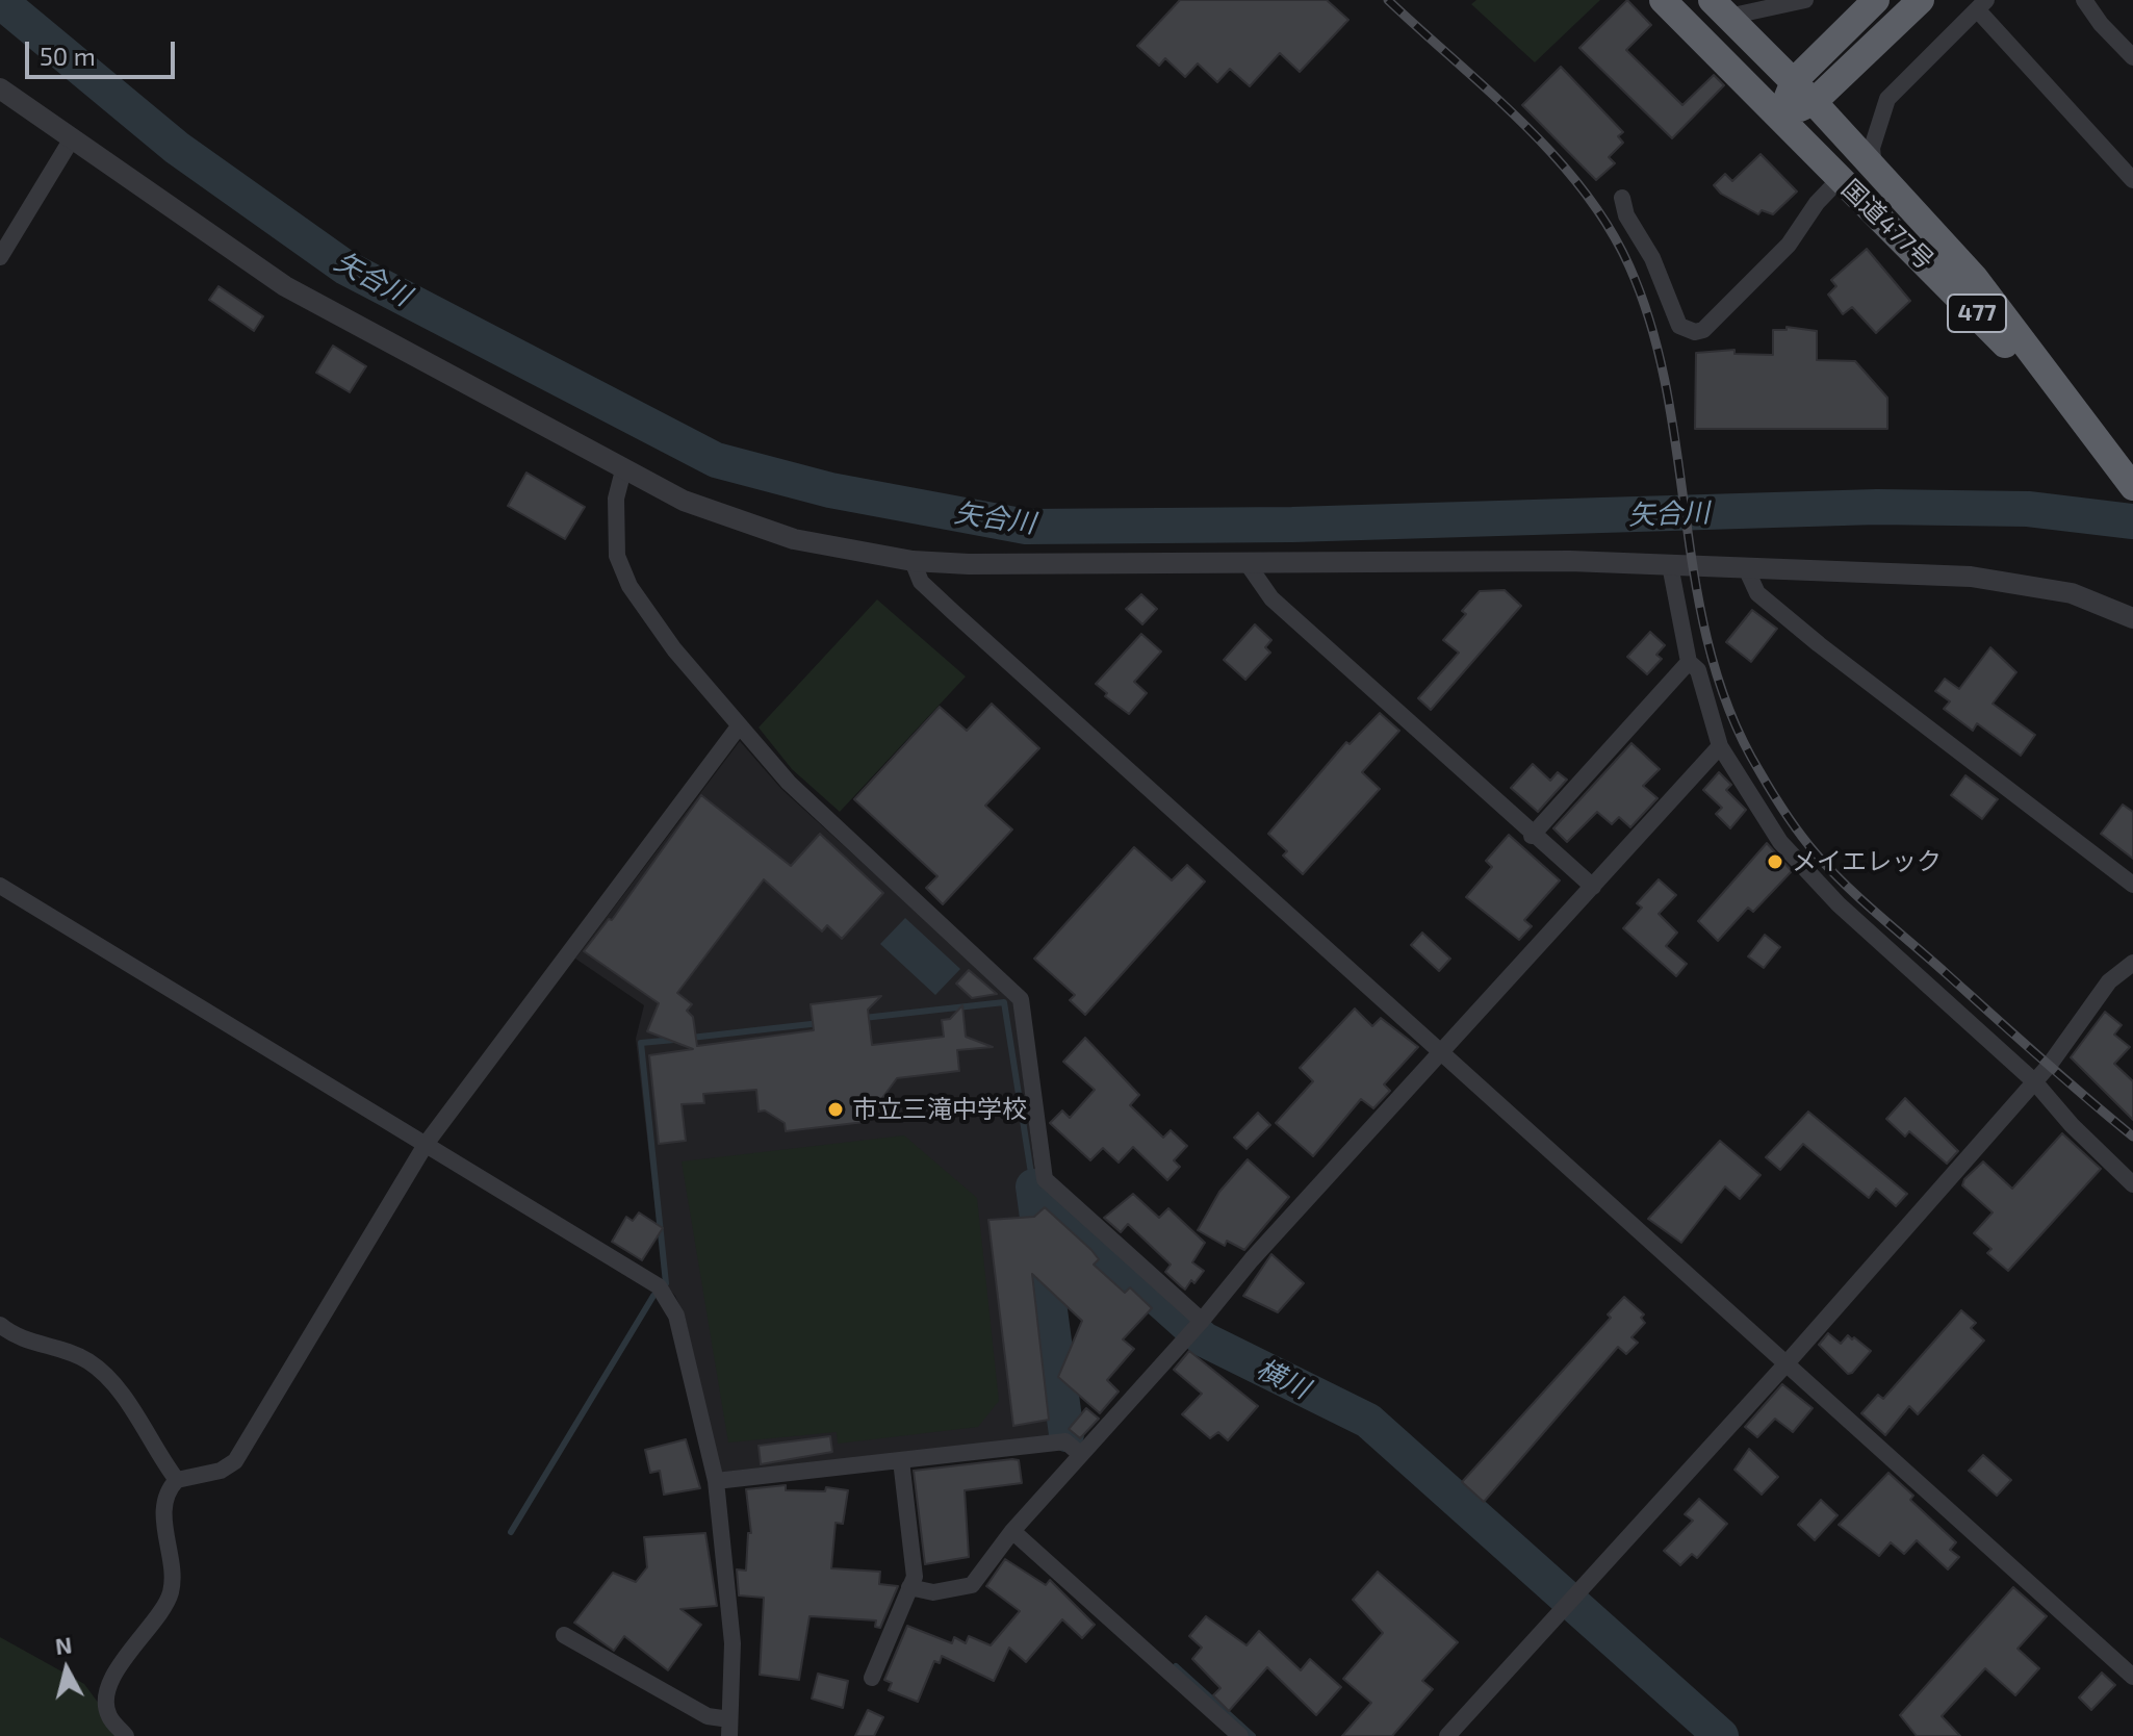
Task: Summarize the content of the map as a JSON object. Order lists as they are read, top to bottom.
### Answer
{
  "streets": {
    "highway": ["国道477号", "477"]
  },
  "water": ["矢合川", "横川"],
  "places": ["メイエレック", "市立三滝中学校"],
  "scale_bar": "50 m",
  "north": "top"
}
